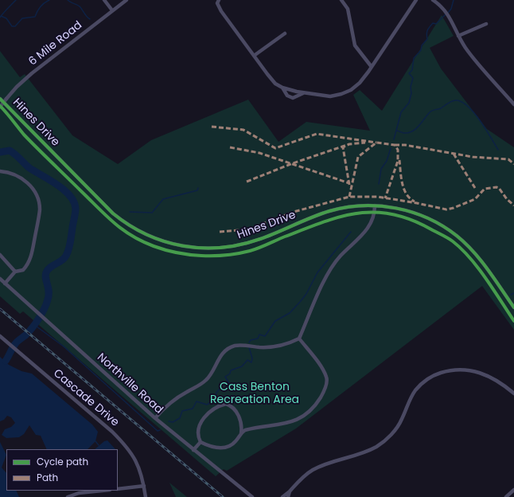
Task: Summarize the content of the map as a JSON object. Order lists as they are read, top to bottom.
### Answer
{
  "streets": {
    "street": [
      "6 Mile Road",
      "Hines Drive",
      "Northville Road",
      "Cascade Drive"
    ]
  },
  "parks": ["Cass Benton Recreation Area"],
  "legend": ["Cycle path", "Path"]
}
